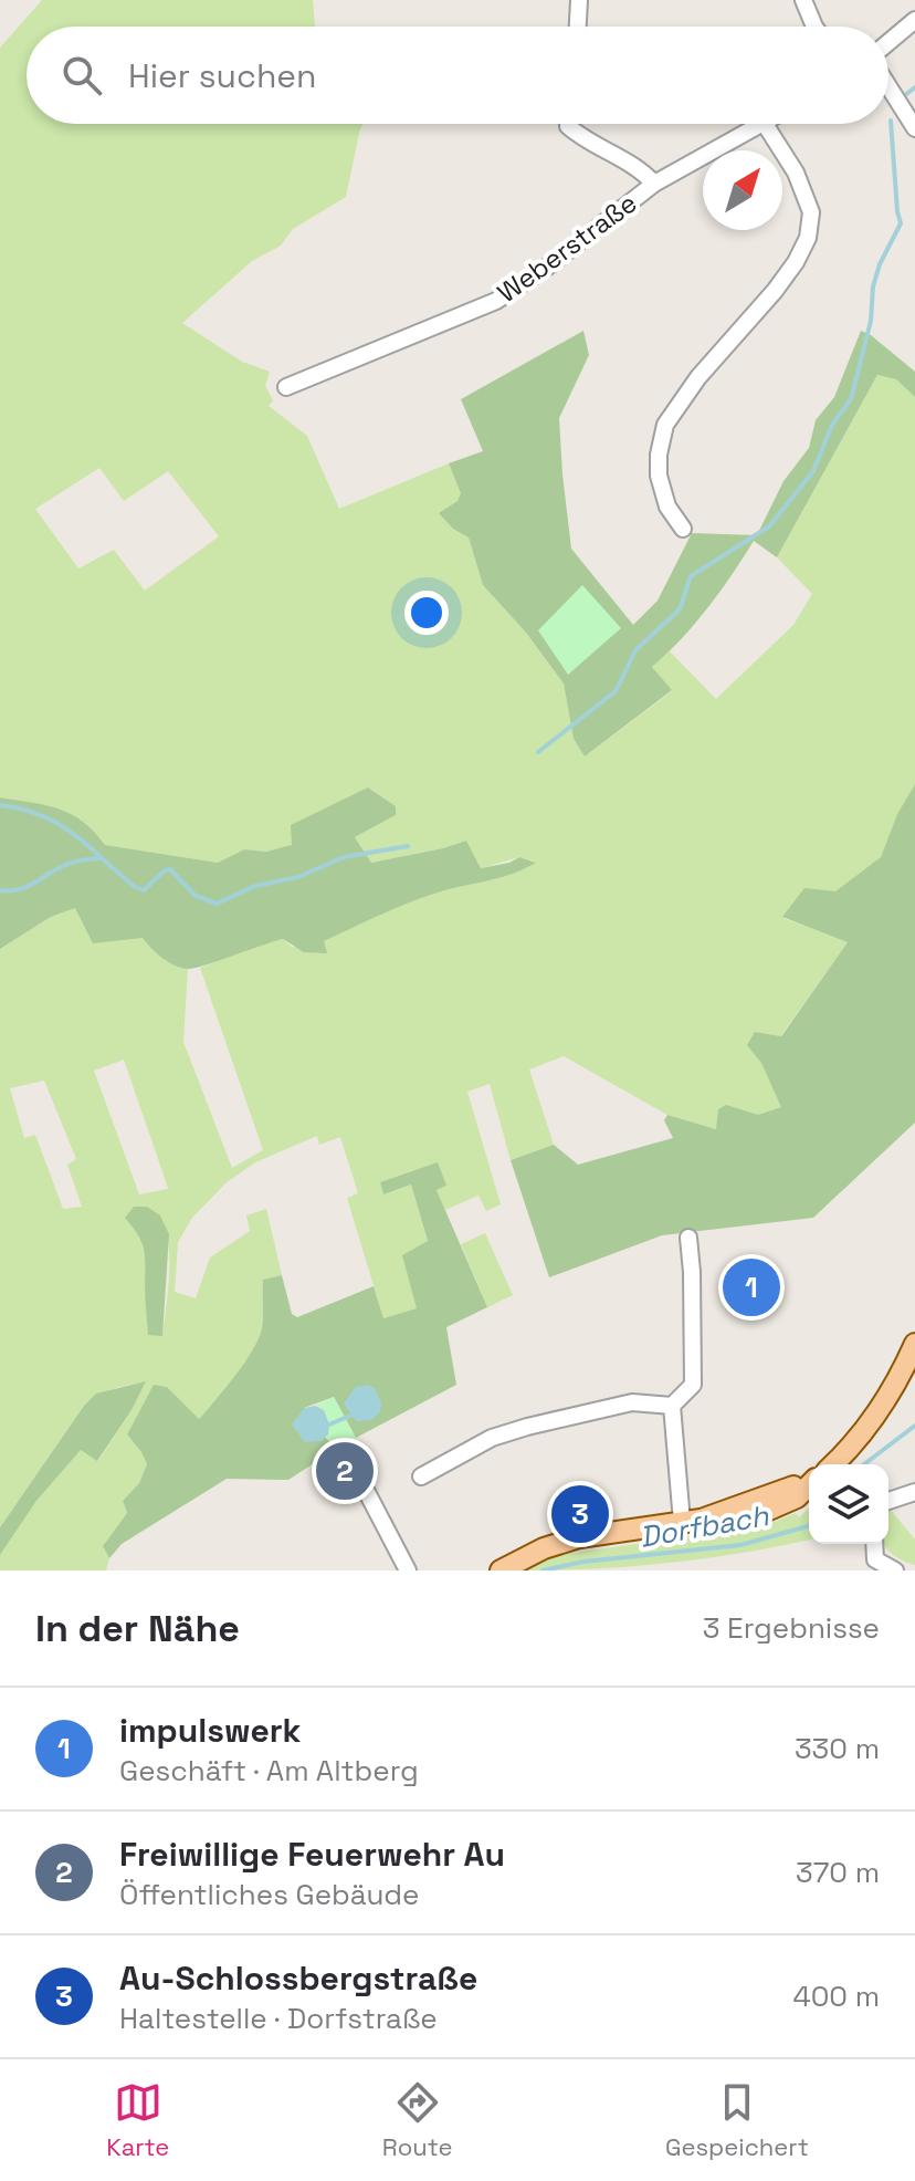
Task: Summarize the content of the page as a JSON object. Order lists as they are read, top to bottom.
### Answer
{
  "streets": {
    "street": ["Weberstraße"]
  },
  "water": ["Dorfbach"],
  "north": "top right",
  "page": {
    "search": "Hier suchen",
    "pins": ["1", "2", "3"],
    "heading": ["In der Nähe", "3 Ergebnisse"],
    "list": [
      {
        "mark": "1",
        "name": "impulswerk",
        "note": "Geschäft · Am Altberg",
        "value": "330 m"
      },
      {
        "mark": "2",
        "name": "Freiwillige Feuerwehr Au",
        "note": "Öffentliches Gebäude",
        "value": "370 m"
      },
      {
        "mark": "3",
        "name": "Au-Schlossbergstraße",
        "note": "Haltestelle · Dorfstraße",
        "value": "400 m"
      }
    ],
    "nav": ["Karte", "Route", "Gespeichert"]
  }
}
